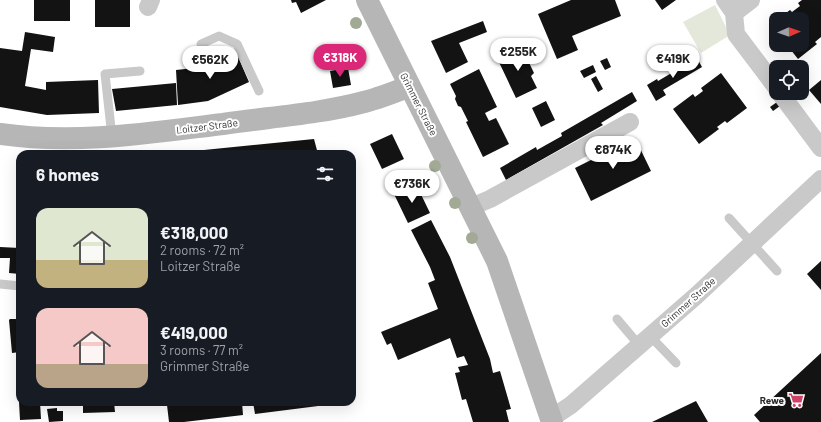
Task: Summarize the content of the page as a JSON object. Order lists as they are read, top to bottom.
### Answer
{
  "streets": {
    "main road": ["Grimmer Straße", "Loitzer Straße"]
  },
  "crossings": [
    ["Grimmer Straße", "Loitzer Straße"]
  ],
  "places": {
    "supermarket": ["Rewe"]
  },
  "north": "right",
  "page": {
    "price": [
      "€255K",
      "€318K",
      "€419K",
      "€562K",
      "€874K",
      "€736K"
    ],
    "heading": "6 homes",
    "list": [
      {
        "name": "€318,000",
        "note": "2 rooms · 72 m² · Loitzer Straße"
      },
      {
        "name": "€419,000",
        "note": "3 rooms · 77 m² · Grimmer Straße"
      }
    ]
  }
}
